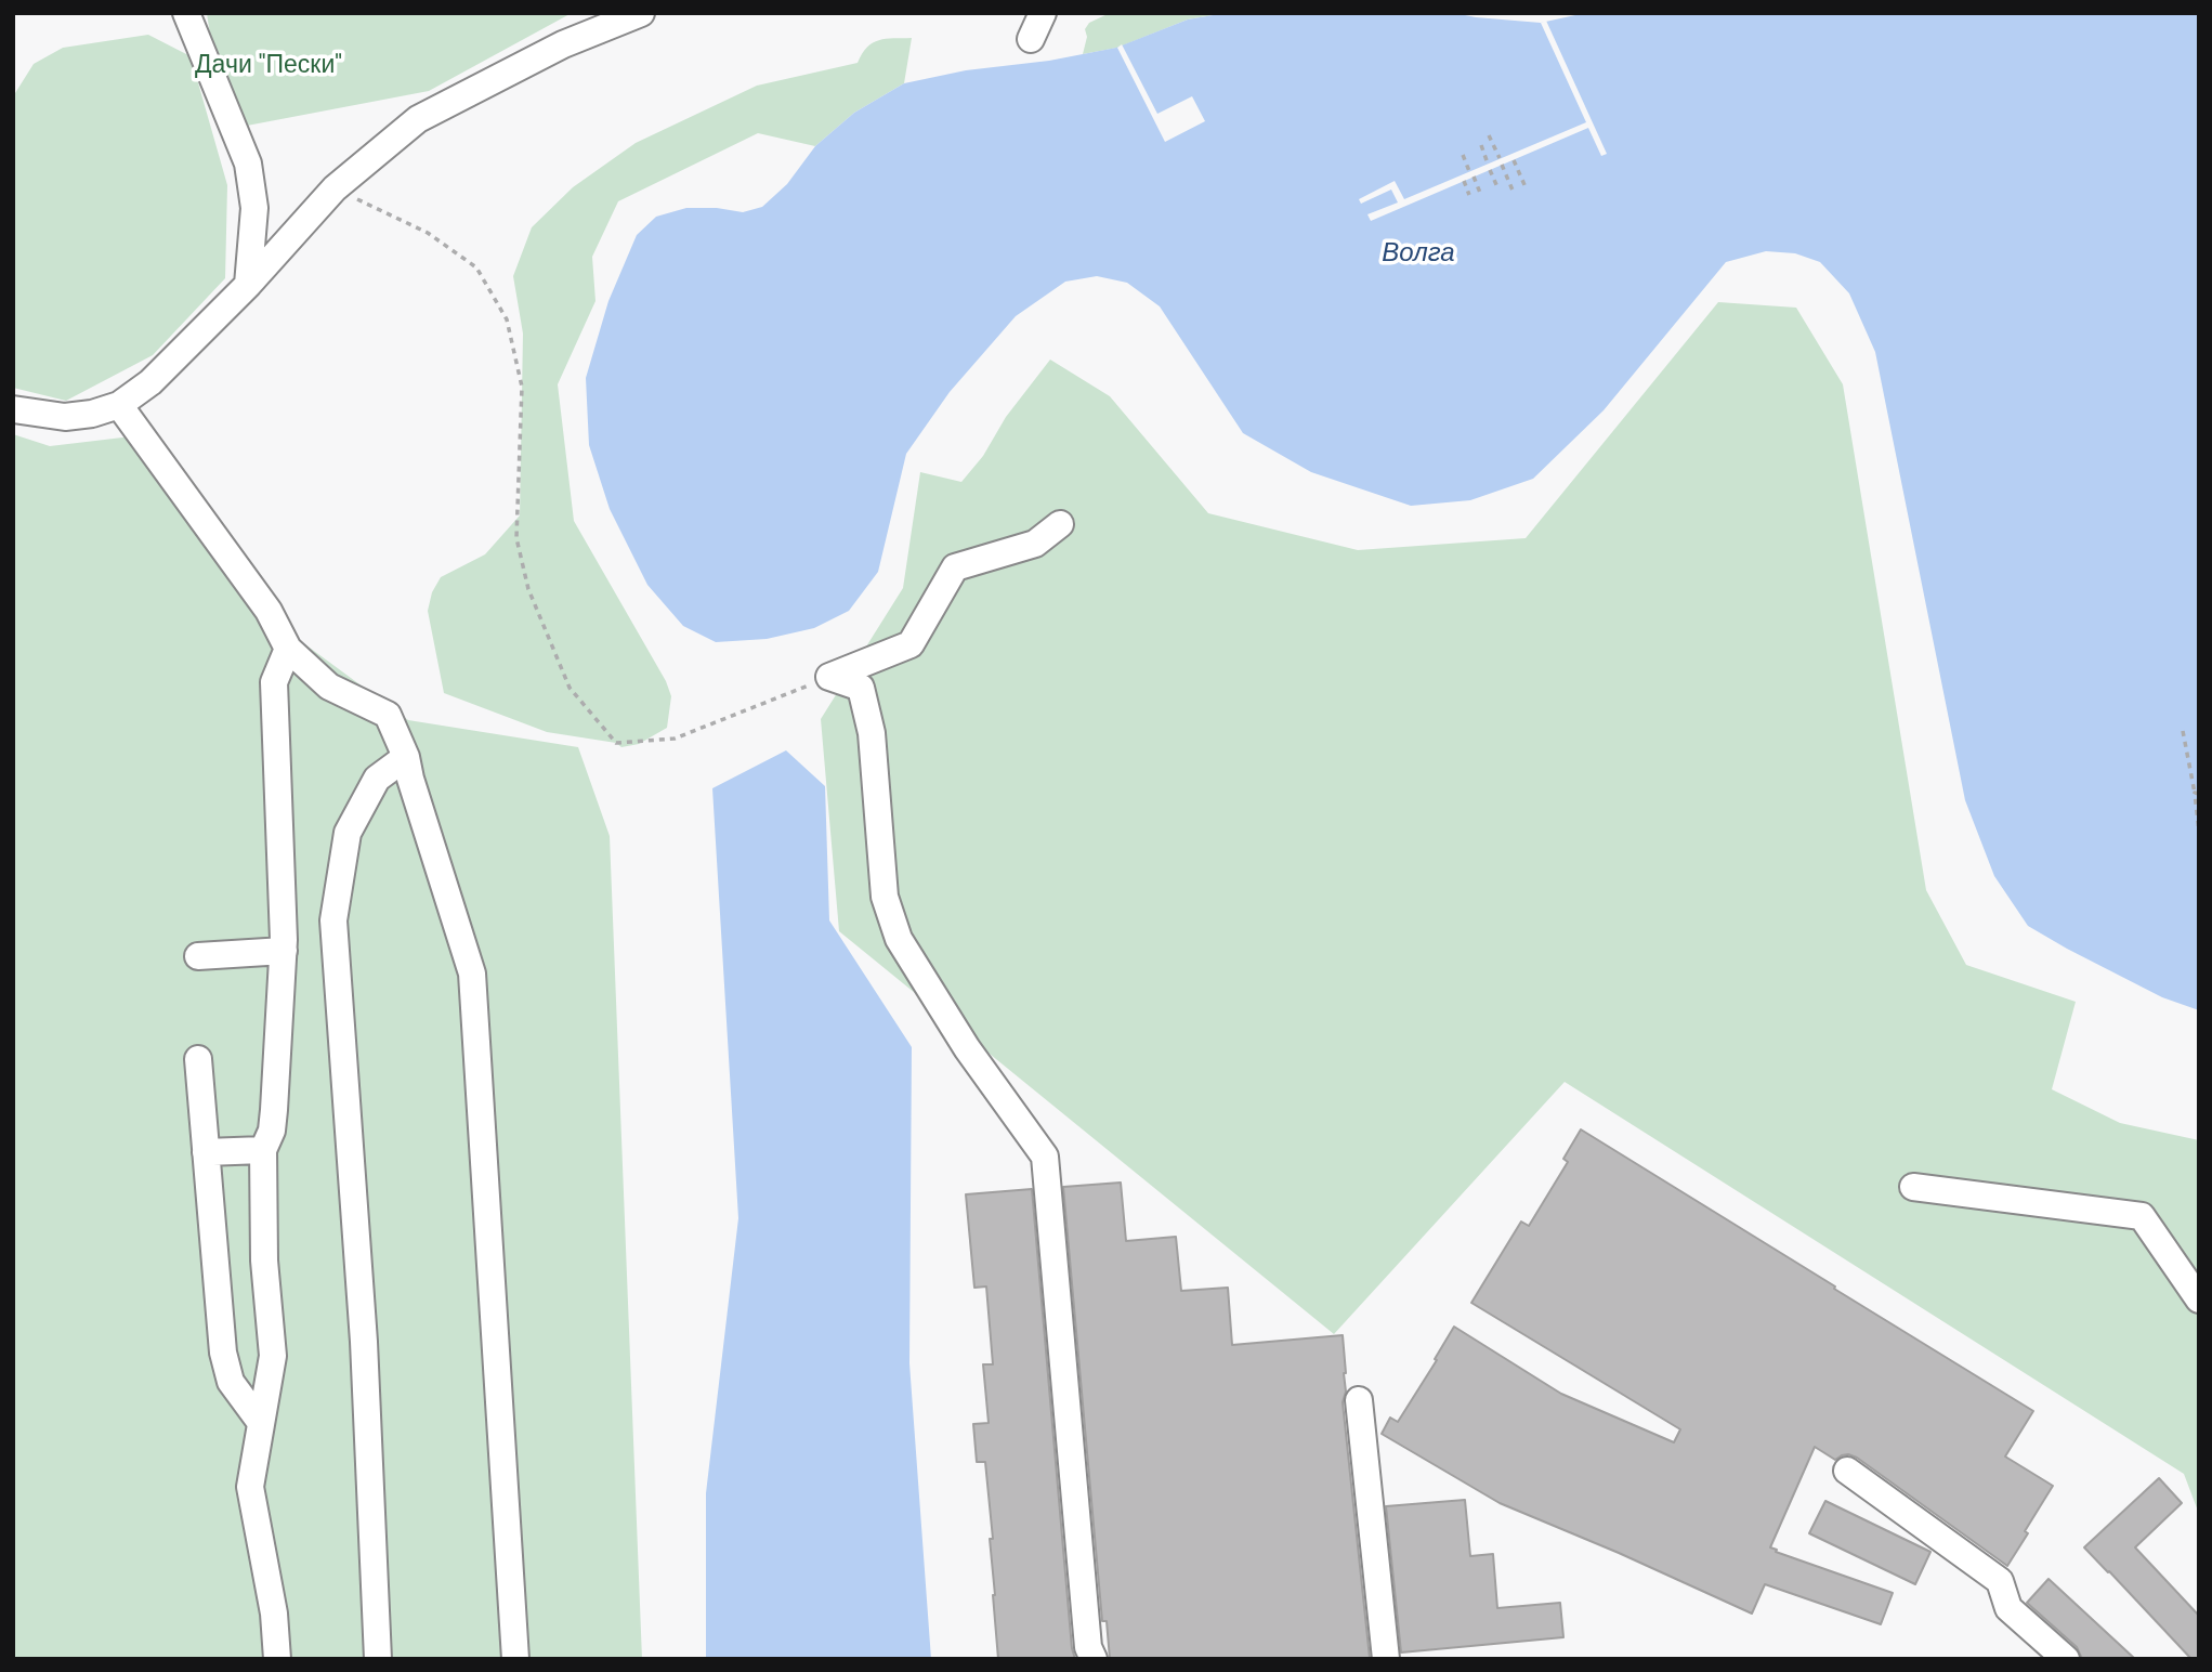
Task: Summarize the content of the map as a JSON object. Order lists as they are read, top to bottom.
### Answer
{
  "water": ["Волга"],
  "parks": ["Дачи \"Пески\""]
}
